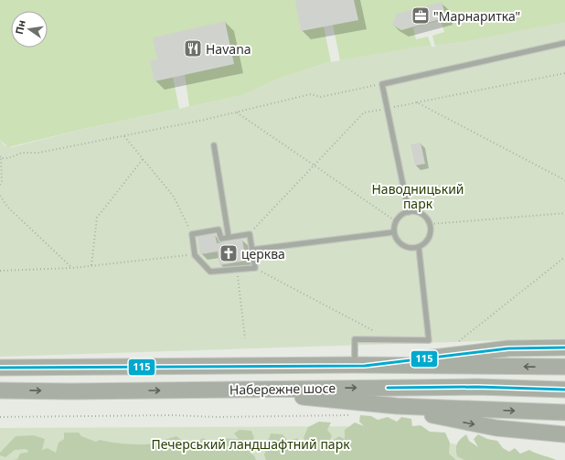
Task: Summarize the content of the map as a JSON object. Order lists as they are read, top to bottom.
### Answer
{
  "streets": {
    "main road": ["Набережне шосе"]
  },
  "parks": ["Наводницький парк", "Печерський ландшафтний парк"],
  "places": {
    "office": ["\"Марнаритка\""],
    "restaurant": ["Havana"],
    "church": ["церква"]
  },
  "lines": ["transit line 115"],
  "north": "left"
}
